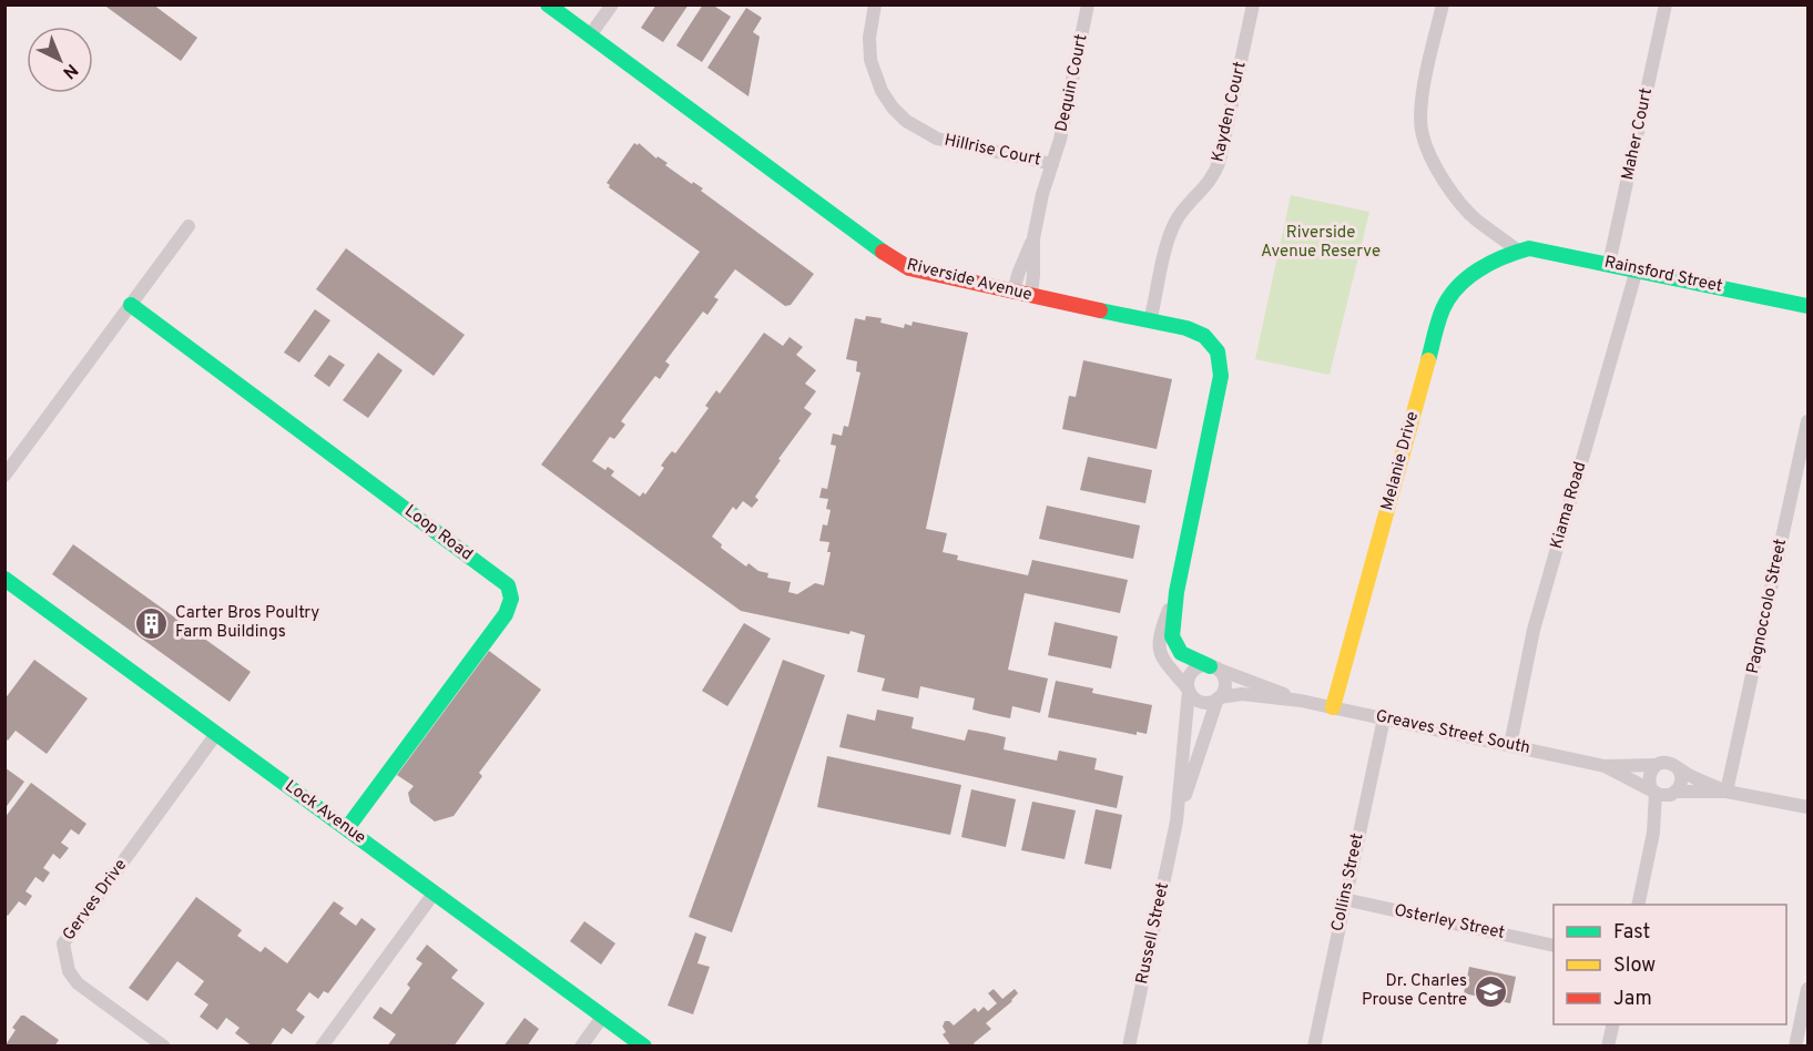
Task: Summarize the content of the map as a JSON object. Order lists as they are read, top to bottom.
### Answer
{
  "streets": {
    "street": [
      "Dequin Court",
      "Kayden Court",
      "Maher Court",
      "Hillrise Court",
      "Rainsford Street",
      "Riverside Avenue",
      "Melanie Drive",
      "Kiama Road",
      "Loop Road",
      "Pagnoccolo Street",
      "Greaves Street South",
      "Lock Avenue",
      "Collins Street",
      "Gerves Drive",
      "Osterley Street",
      "Russell Street"
    ]
  },
  "crossings": [
    ["Dequin Court", "Hillrise Court"],
    ["Dequin Court", "Riverside Avenue"],
    ["Kayden Court", "Riverside Avenue"],
    ["Maher Court", "Rainsford Street"],
    ["Rainsford Street", "Melanie Drive"],
    ["Rainsford Street", "Kiama Road"],
    ["Riverside Avenue", "Greaves Street South"],
    ["Riverside Avenue", "Russell Street"],
    ["Melanie Drive", "Greaves Street South"],
    ["Kiama Road", "Greaves Street South"],
    ["Loop Road", "Lock Avenue"],
    ["Greaves Street South", "Collins Street"],
    ["Greaves Street South", "Russell Street"],
    ["Lock Avenue", "Gerves Drive"],
    ["Collins Street", "Osterley Street"]
  ],
  "parks": ["Riverside Avenue Reserve"],
  "places": {
    "building": ["Carter Bros Poultry Farm Buildings"],
    "school or university": ["Dr. Charles Prouse Centre"]
  },
  "legend": ["Fast", "Slow", "Jam"],
  "north": "bottom right"
}
